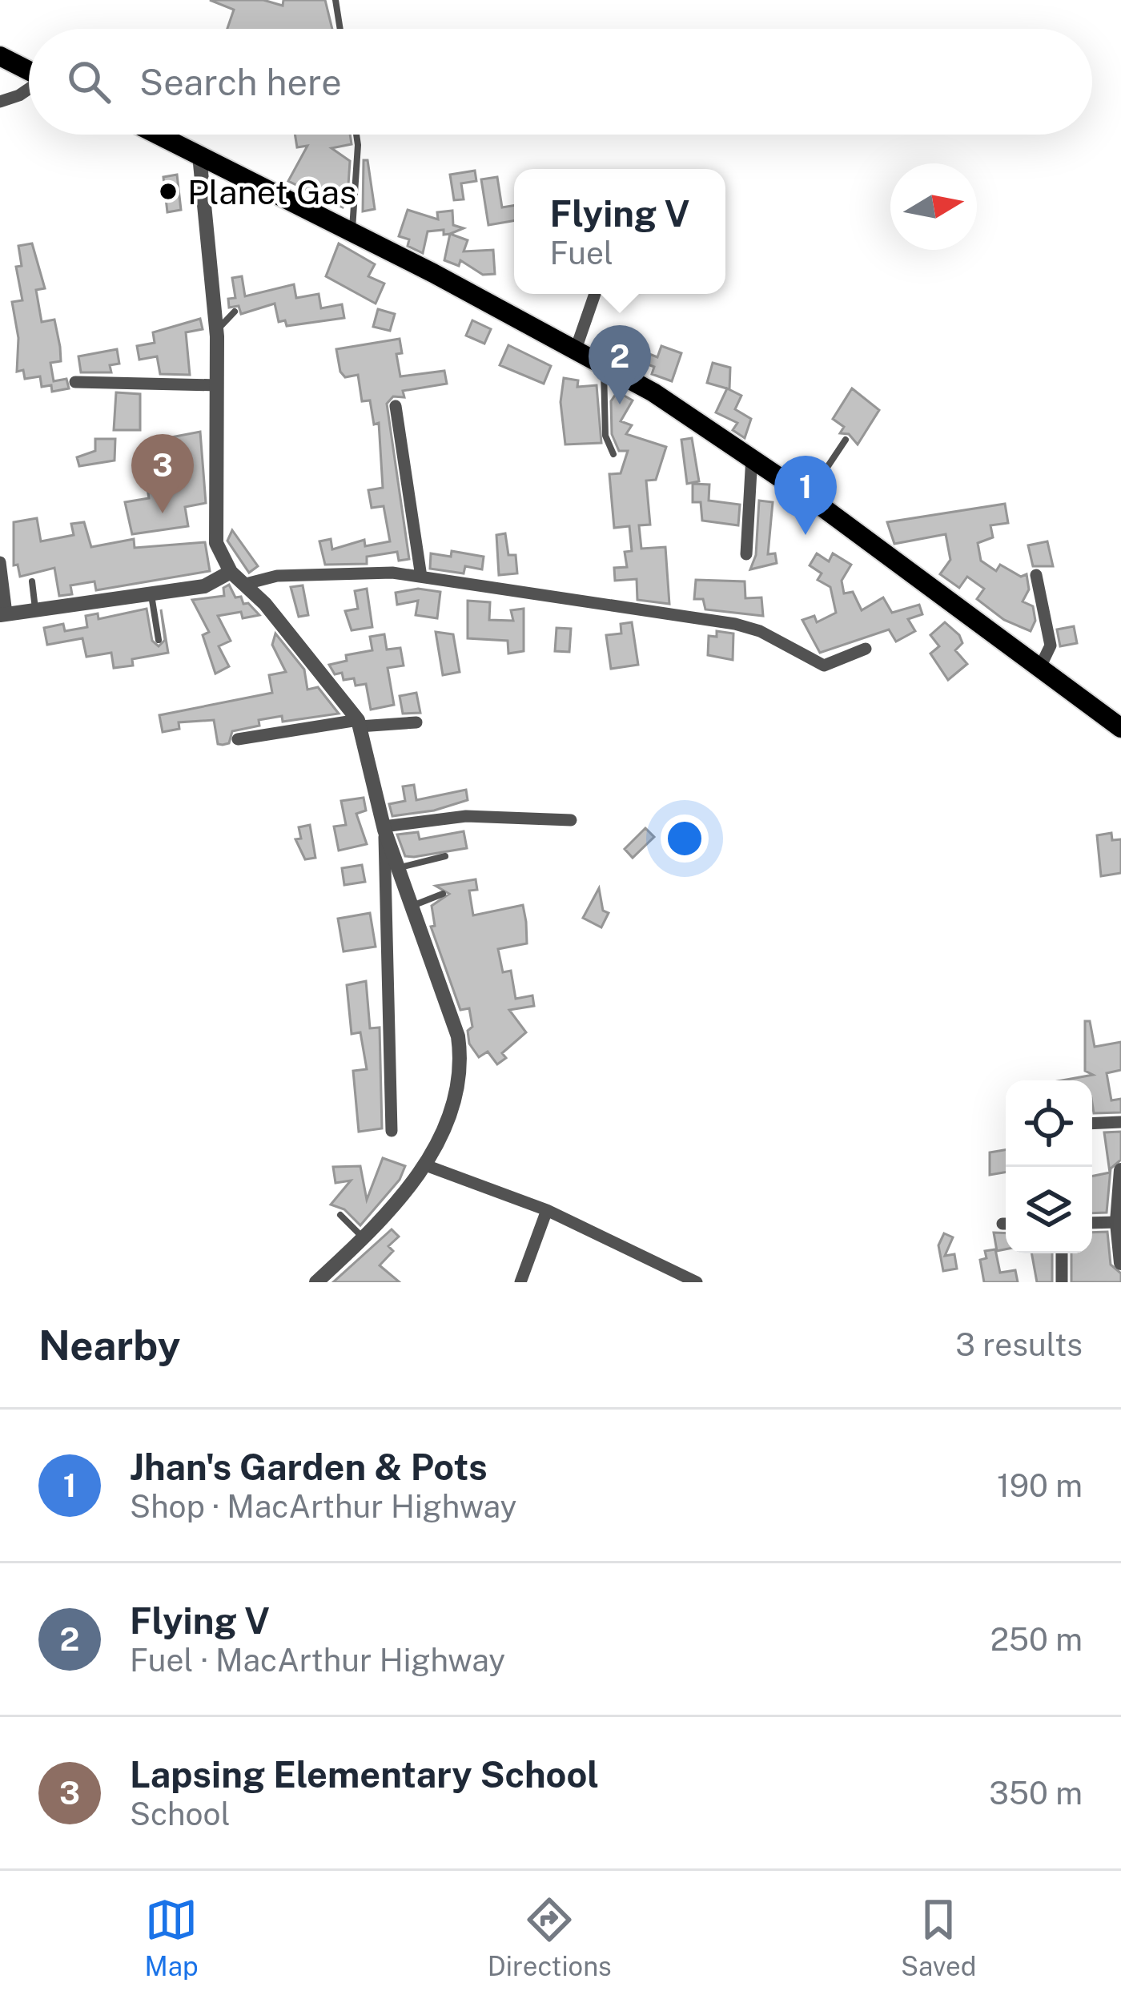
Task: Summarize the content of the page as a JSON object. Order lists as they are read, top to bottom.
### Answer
{
  "places": ["Planet Gas"],
  "north": "right",
  "page": {
    "search": "Search here",
    "popup": ["Flying V", "Fuel"],
    "pins": ["2", "3", "1"],
    "heading": ["Nearby", "3 results"],
    "list": [
      {
        "mark": "1",
        "name": "Jhan's Garden & Pots",
        "note": "Shop · MacArthur Highway",
        "value": "190 m"
      },
      {
        "mark": "2",
        "name": "Flying V",
        "note": "Fuel · MacArthur Highway",
        "value": "250 m"
      },
      {
        "mark": "3",
        "name": "Lapsing Elementary School",
        "note": "School",
        "value": "350 m"
      }
    ],
    "nav": ["Map", "Directions", "Saved"]
  }
}
